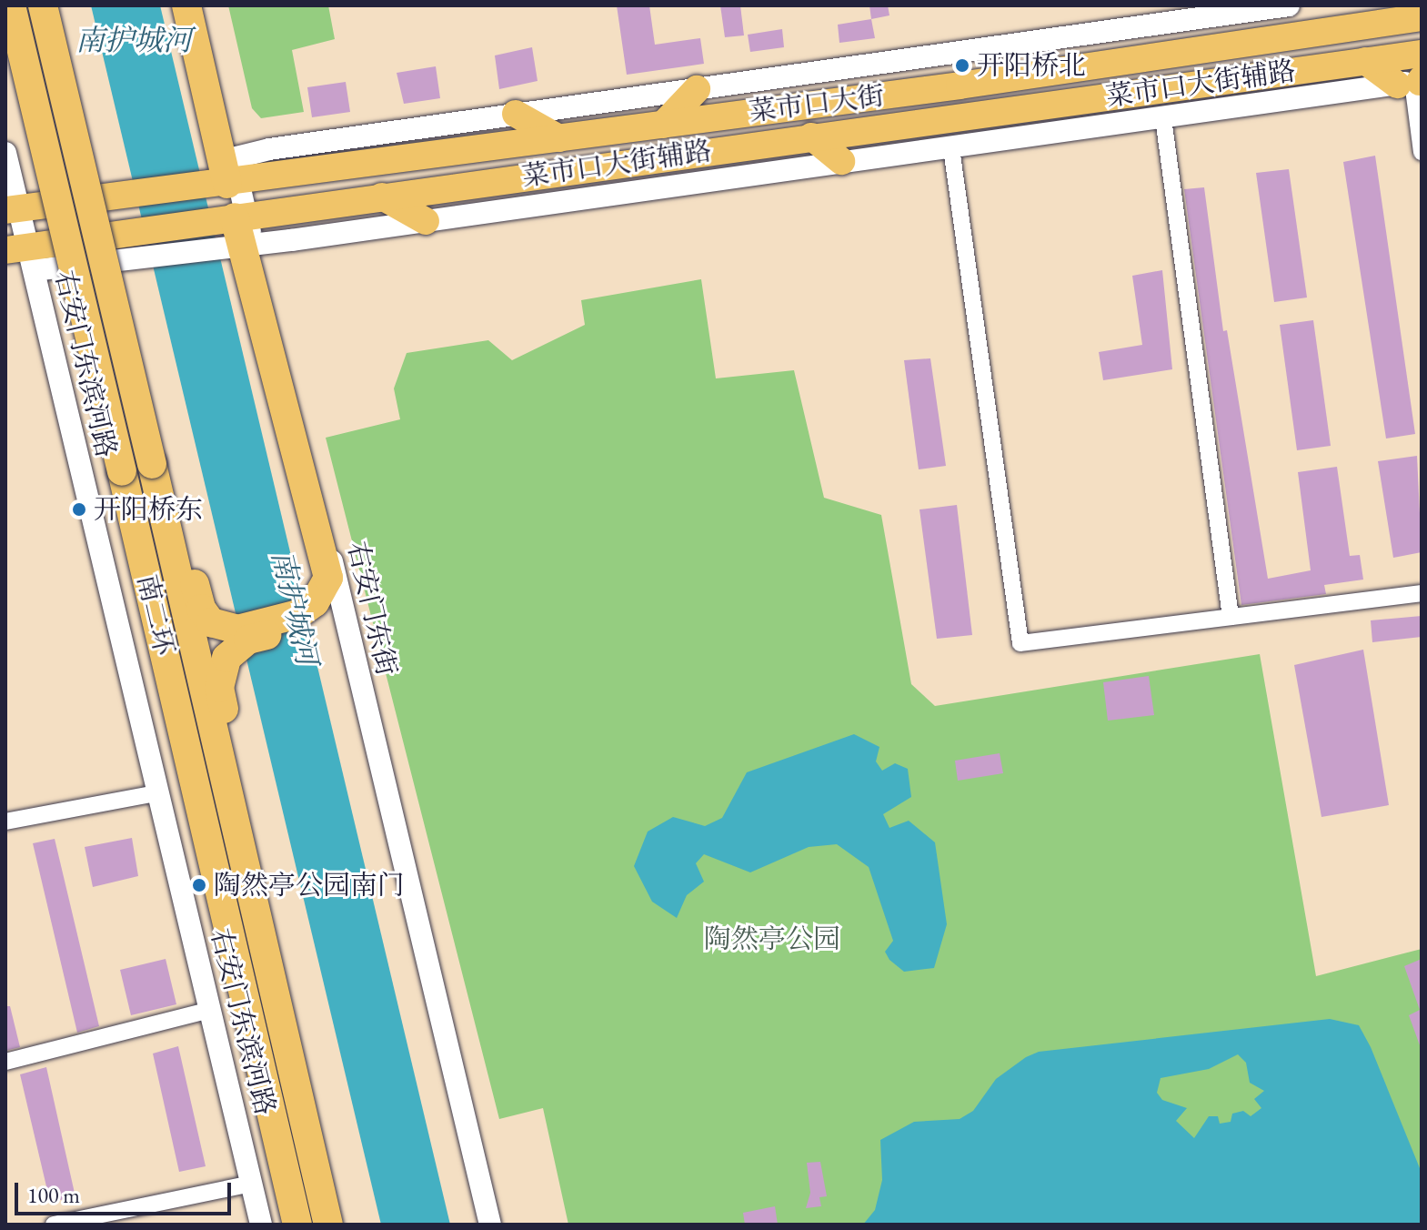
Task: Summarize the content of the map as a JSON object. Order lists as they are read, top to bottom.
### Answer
{
  "streets": {
    "highway": ["南二环"],
    "main road": ["菜市口大街"],
    "street": ["菜市口大街辅路", "右安门东滨河路", "右安门东街"]
  },
  "crossings": [
    ["菜市口大街辅路", "菜市口大街"],
    ["菜市口大街", "右安门东滨河路"]
  ],
  "water": ["南护城河"],
  "parks": ["陶然亭公园"],
  "places": ["开阳桥北", "开阳桥东", "陶然亭公园南门"],
  "scale_bar": "100 m"
}
